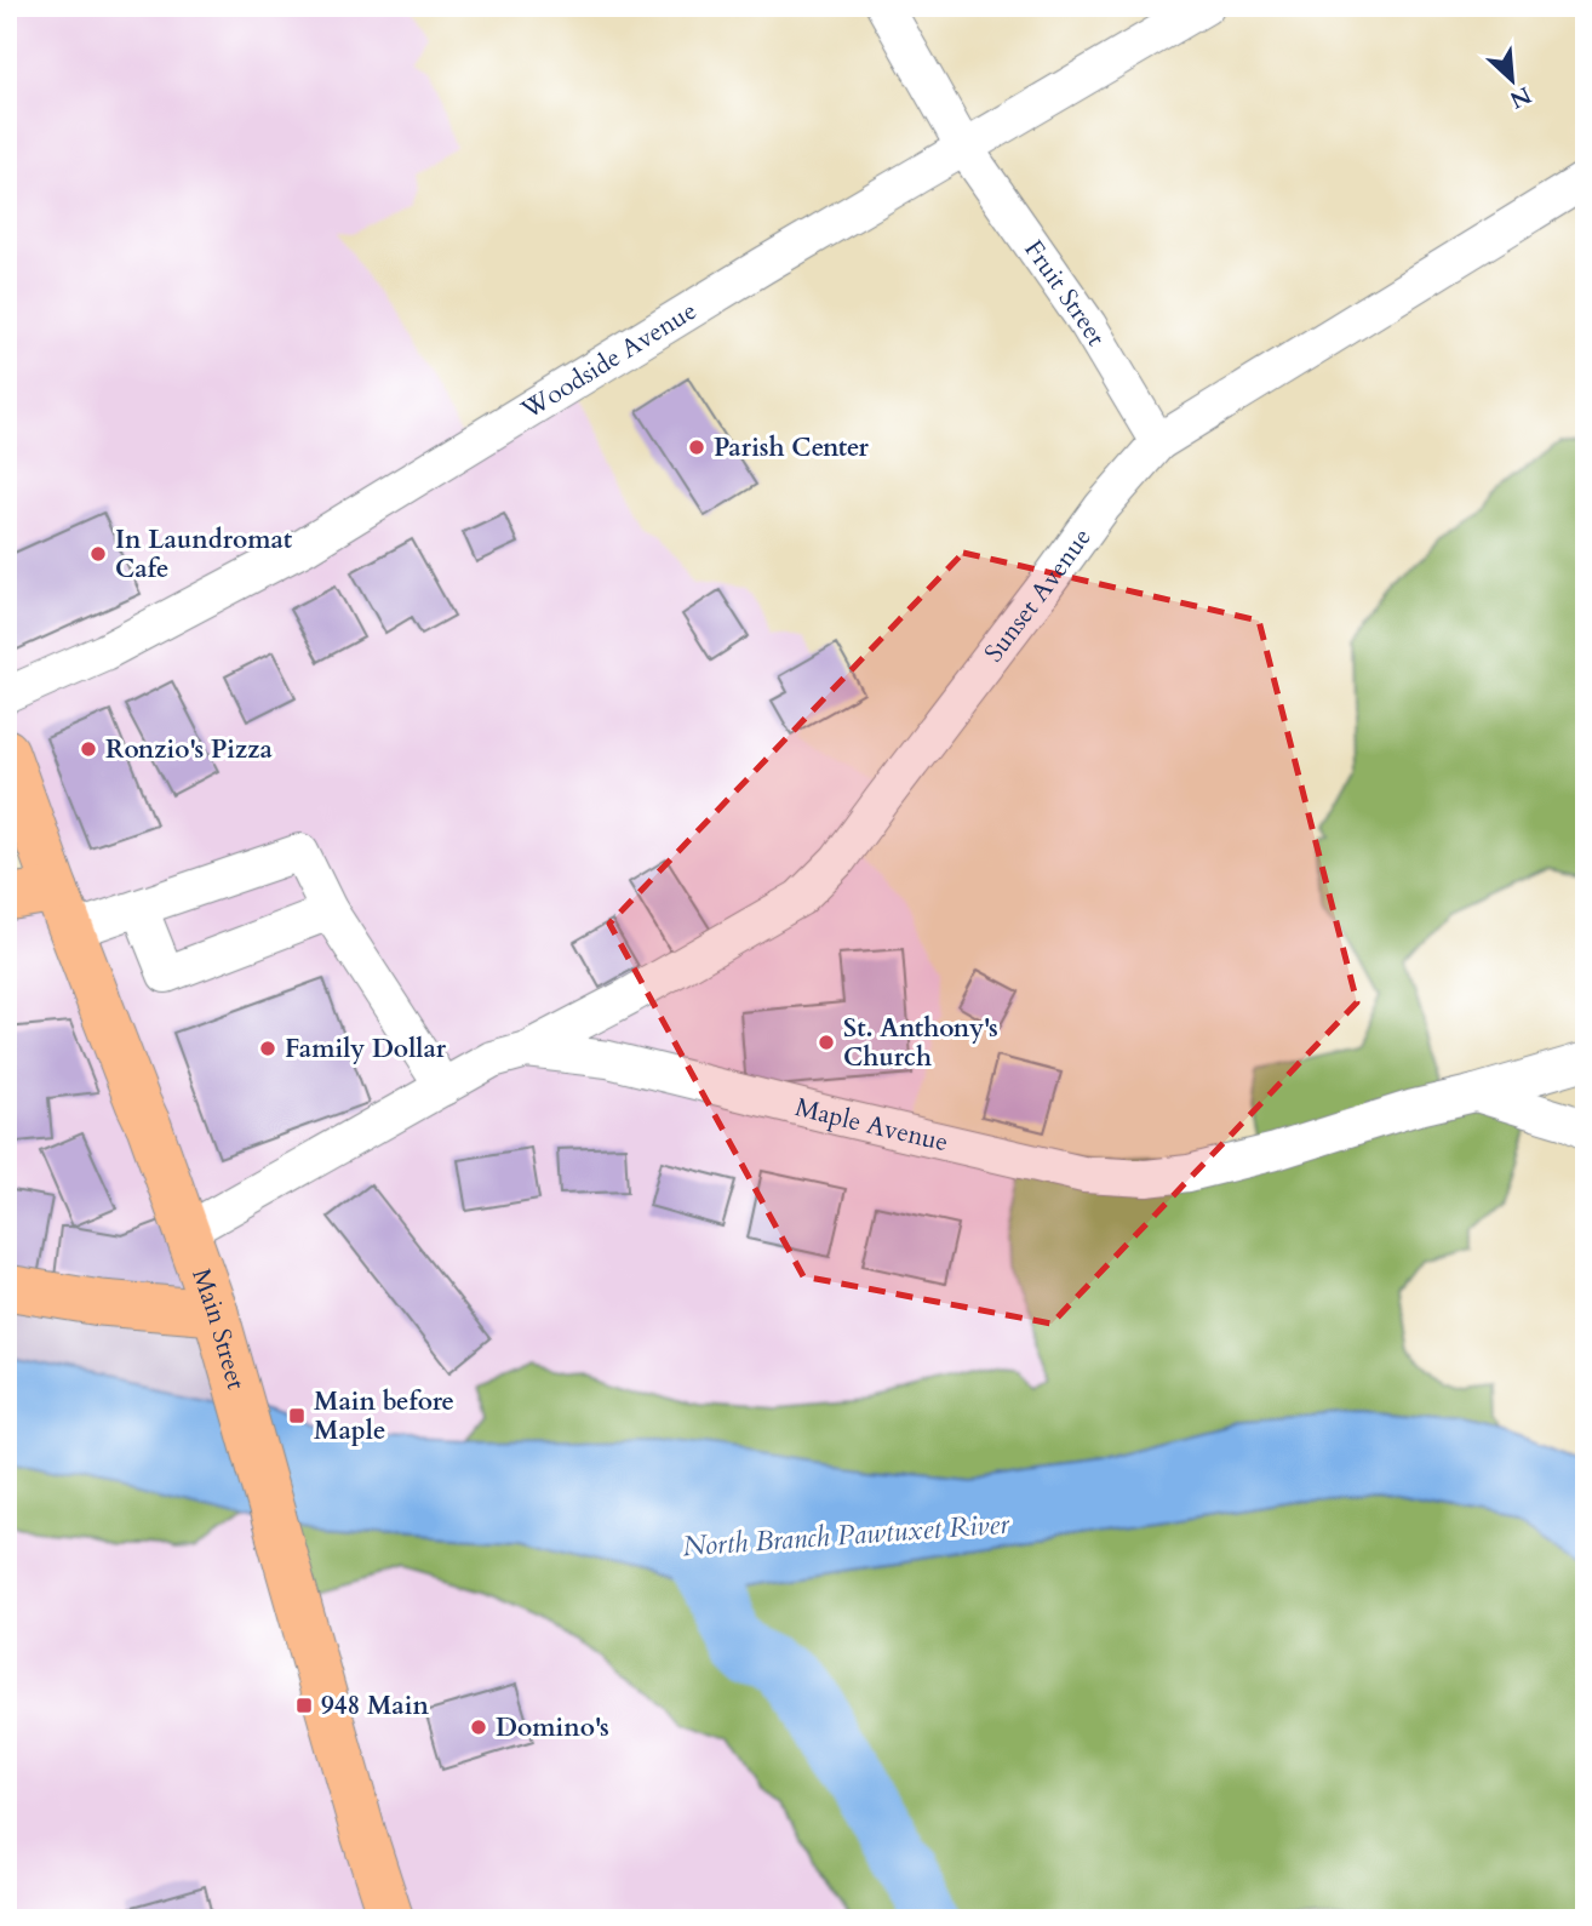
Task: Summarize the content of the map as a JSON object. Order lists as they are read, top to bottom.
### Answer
{
  "streets": {
    "main road": ["Main Street"],
    "street": [
      "Fruit Street",
      "Woodside Avenue",
      "Sunset Avenue",
      "Maple Avenue"
    ]
  },
  "crossings": [
    ["Fruit Street", "Woodside Avenue"],
    ["Fruit Street", "Sunset Avenue"],
    ["Sunset Avenue", "Maple Avenue"],
    ["Maple Avenue", "Main Street"]
  ],
  "water": ["North Branch Pawtuxet River"],
  "places": {
    "other": [
      "Parish Center",
      "In Laundromat Cafe",
      "Ronzio's Pizza",
      "St. Anthony's Church",
      "Family Dollar",
      "Domino's"
    ],
    "transit": ["Main before Maple", "948 Main"]
  },
  "north": "bottom right"
}
